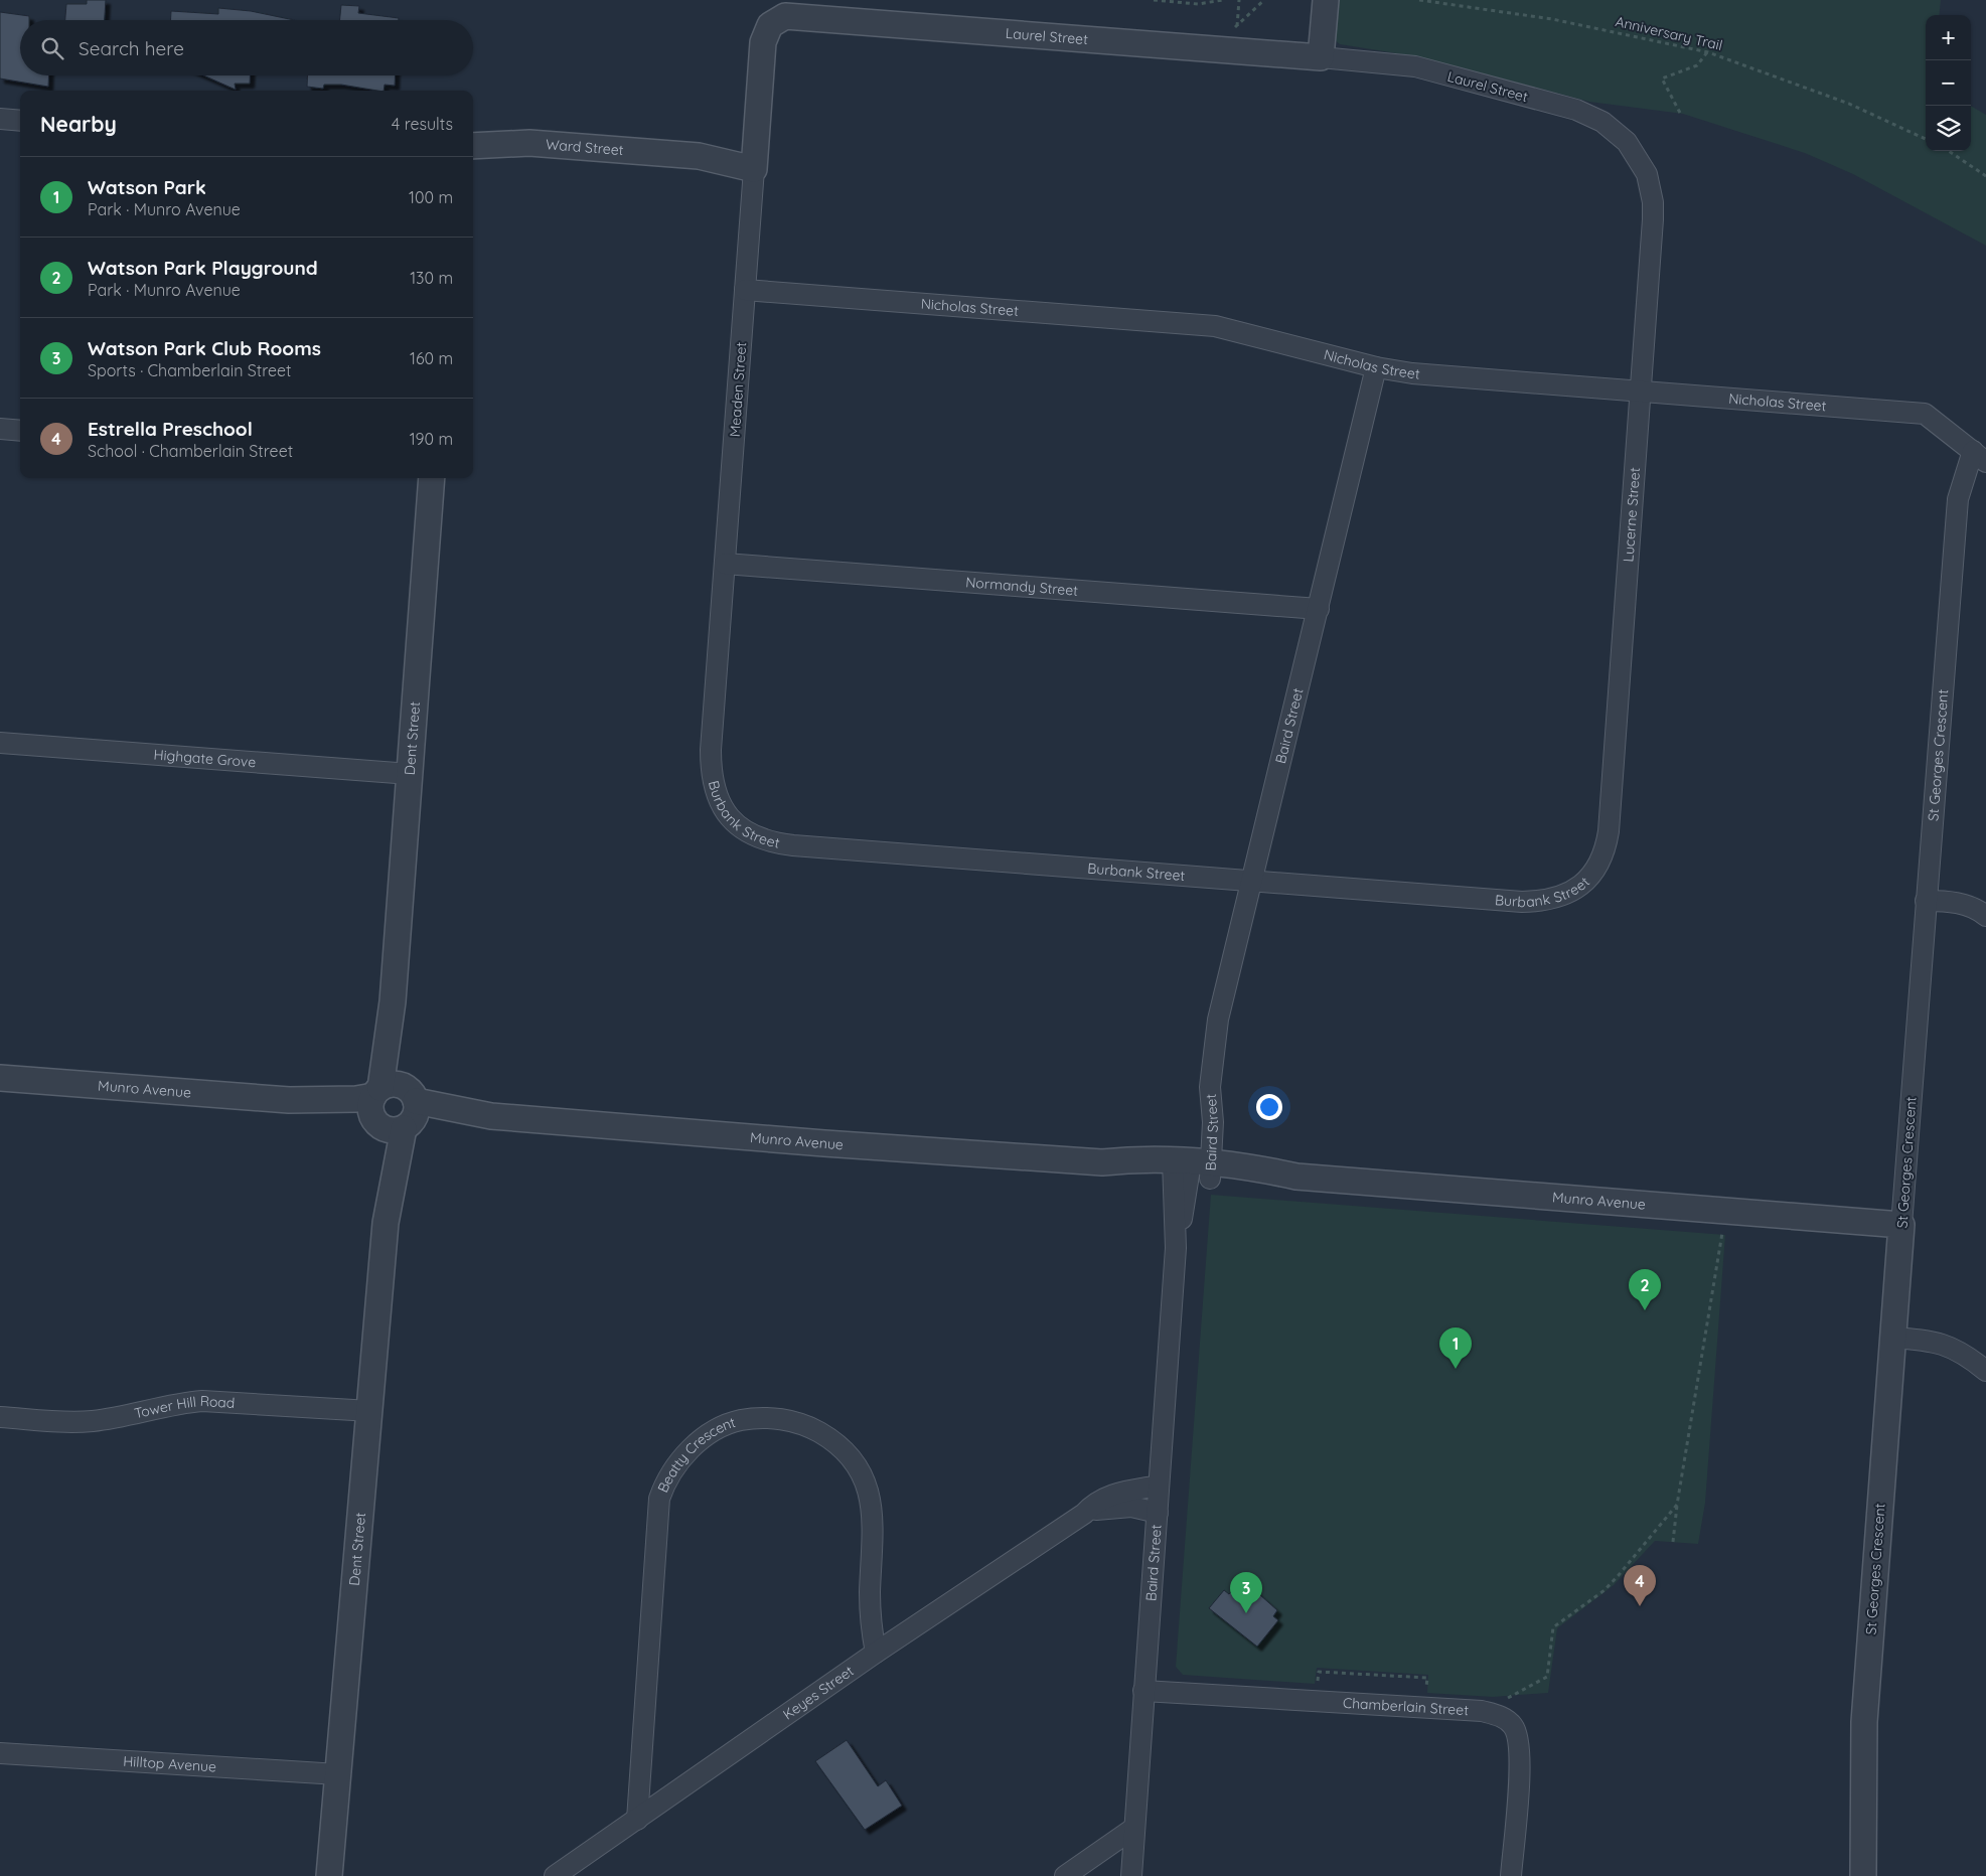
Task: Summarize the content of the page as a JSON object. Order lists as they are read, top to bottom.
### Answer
{
  "streets": {
    "street": [
      "Laurel Street",
      "Ward Street",
      "Nicholas Street",
      "Meaden Street",
      "Lucerne Street",
      "Normandy Street",
      "Baird Street",
      "Dent Street",
      "St Georges Crescent",
      "Highgate Grove",
      "Burbank Street",
      "Munro Avenue",
      "Tower Hill Road",
      "Beatty Crescent",
      "Keyes Street",
      "Chamberlain Street",
      "Hilltop Avenue"
    ],
    "path": ["Anniversary Trail"]
  },
  "crossings": [
    ["Laurel Street", "Meaden Street"],
    ["Laurel Street", "Lucerne Street"],
    ["Ward Street", "Meaden Street"],
    ["Nicholas Street", "Meaden Street"],
    ["Nicholas Street", "Lucerne Street"],
    ["Nicholas Street", "Baird Street"],
    ["Nicholas Street", "St Georges Crescent"],
    ["Meaden Street", "Normandy Street"],
    ["Meaden Street", "Burbank Street"],
    ["Lucerne Street", "Burbank Street"],
    ["Normandy Street", "Baird Street"],
    ["Baird Street", "Burbank Street"],
    ["Baird Street", "Munro Avenue"],
    ["Baird Street", "Keyes Street"],
    ["Baird Street", "Chamberlain Street"],
    ["Dent Street", "Highgate Grove"],
    ["Dent Street", "Munro Avenue"],
    ["Dent Street", "Tower Hill Road"],
    ["Dent Street", "Hilltop Avenue"],
    ["St Georges Crescent", "Munro Avenue"],
    ["Beatty Crescent", "Keyes Street"]
  ],
  "page": {
    "map_buttons": ["+", "−"],
    "search": "Search here",
    "heading": ["Nearby", "4 results"],
    "list": [
      {
        "mark": "1",
        "name": "Watson Park",
        "note": "Park · Munro Avenue",
        "value": "100 m"
      },
      {
        "mark": "2",
        "name": "Watson Park Playground",
        "note": "Park · Munro Avenue",
        "value": "130 m"
      },
      {
        "mark": "3",
        "name": "Watson Park Club Rooms",
        "note": "Sports · Chamberlain Street",
        "value": "160 m"
      },
      {
        "mark": "4",
        "name": "Estrella Preschool",
        "note": "School · Chamberlain Street",
        "value": "190 m"
      }
    ],
    "pins": [
      "2",
      "1",
      "4",
      "3"
    ]
  }
}
